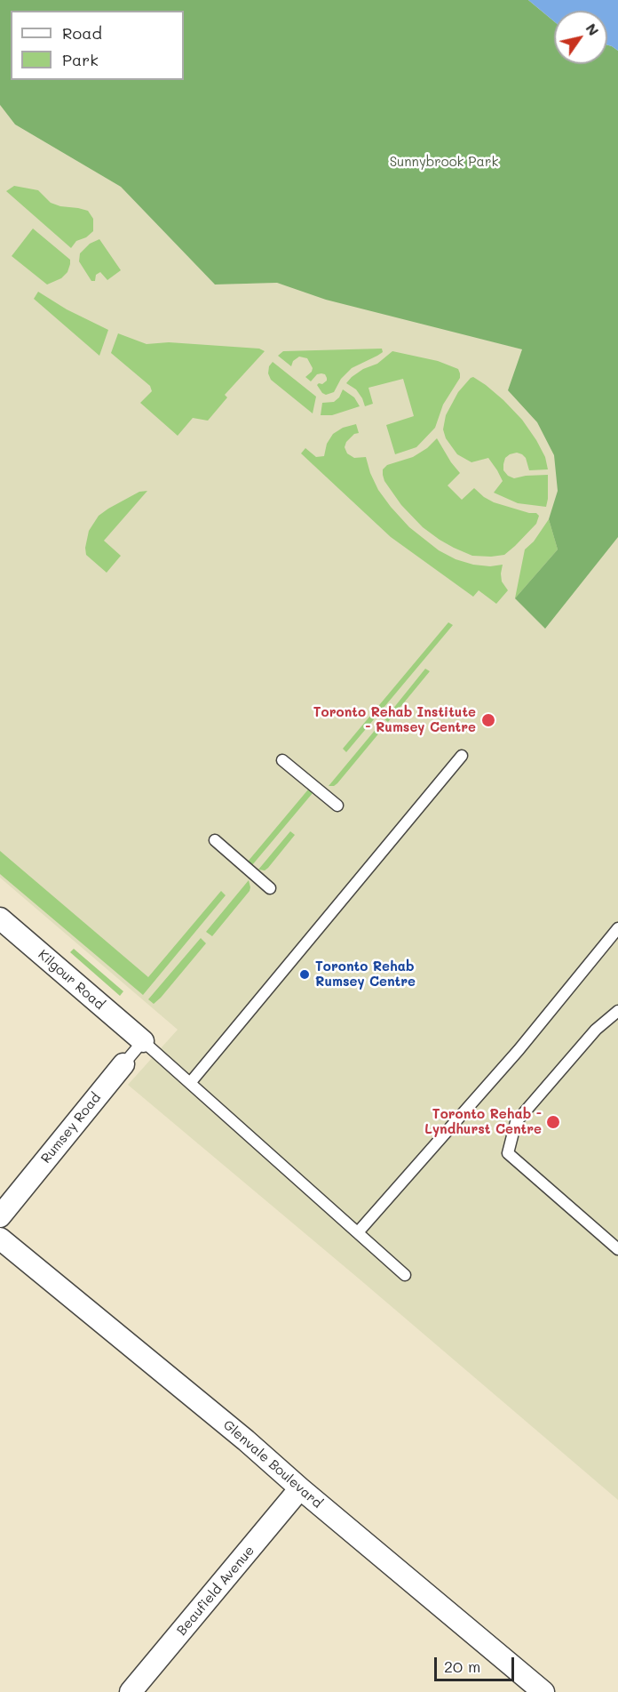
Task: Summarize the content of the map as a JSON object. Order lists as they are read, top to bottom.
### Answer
{
  "streets": {
    "street": [
      "Kilgour Road",
      "Rumsey Road",
      "Glenvale Boulevard",
      "Beaufield Avenue"
    ]
  },
  "crossings": [
    ["Kilgour Road", "Rumsey Road"],
    ["Glenvale Boulevard", "Beaufield Avenue"]
  ],
  "parks": ["Sunnybrook Park"],
  "places": ["Toronto Rehab Institute - Rumsey Centre", "Toronto Rehab Rumsey Centre", "Toronto Rehab - Lyndhurst Centre"],
  "legend": ["Road", "Park"],
  "scale_bar": "20 m",
  "north": "top right"
}
